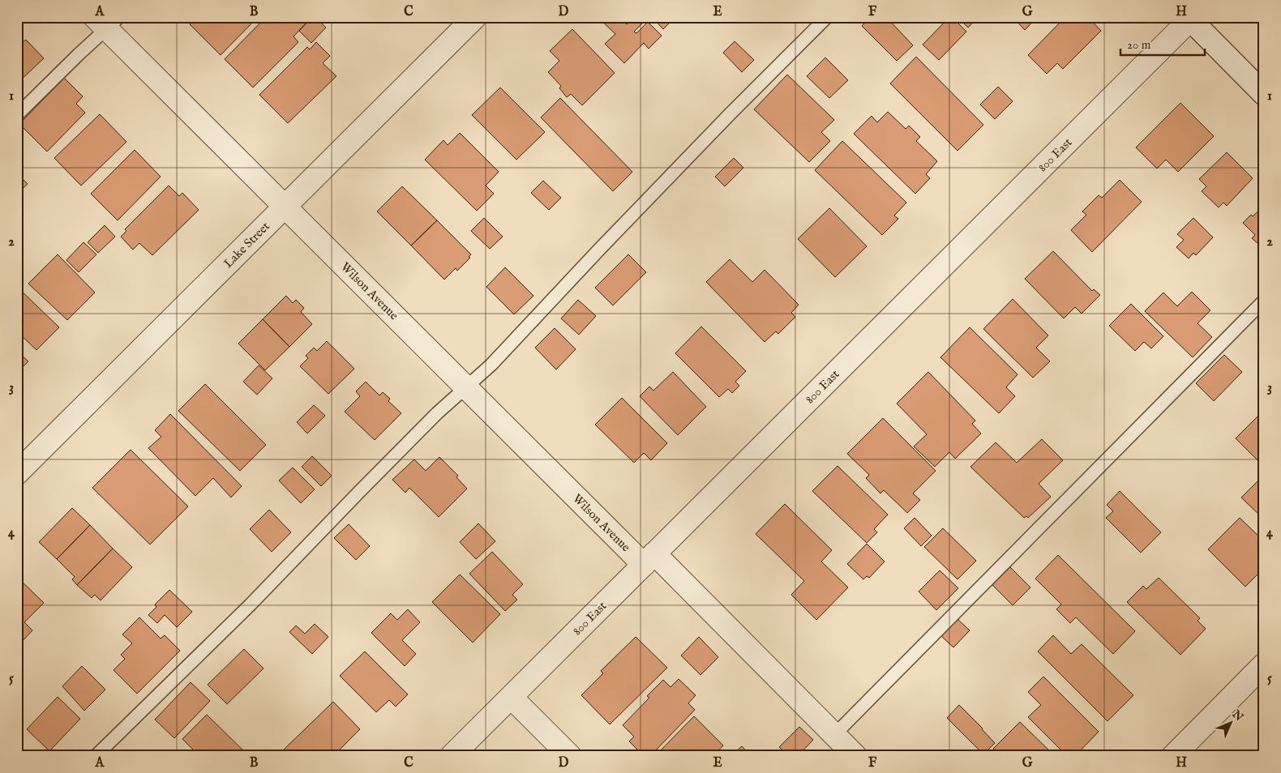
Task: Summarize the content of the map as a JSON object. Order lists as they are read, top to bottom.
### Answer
{
  "streets": {
    "street": ["800 East", "Lake Street", "Wilson Avenue"]
  },
  "crossings": [
    ["800 East", "Wilson Avenue"],
    ["Lake Street", "Wilson Avenue"]
  ],
  "scale_bar": "20 m",
  "north": "top right",
  "grid": {
    "columns": [
      "A",
      "B",
      "C",
      "D",
      "E",
      "F",
      "G",
      "H"
    ],
    "rows": [
      "1",
      "2",
      "3",
      "4",
      "5"
    ]
  }
}
